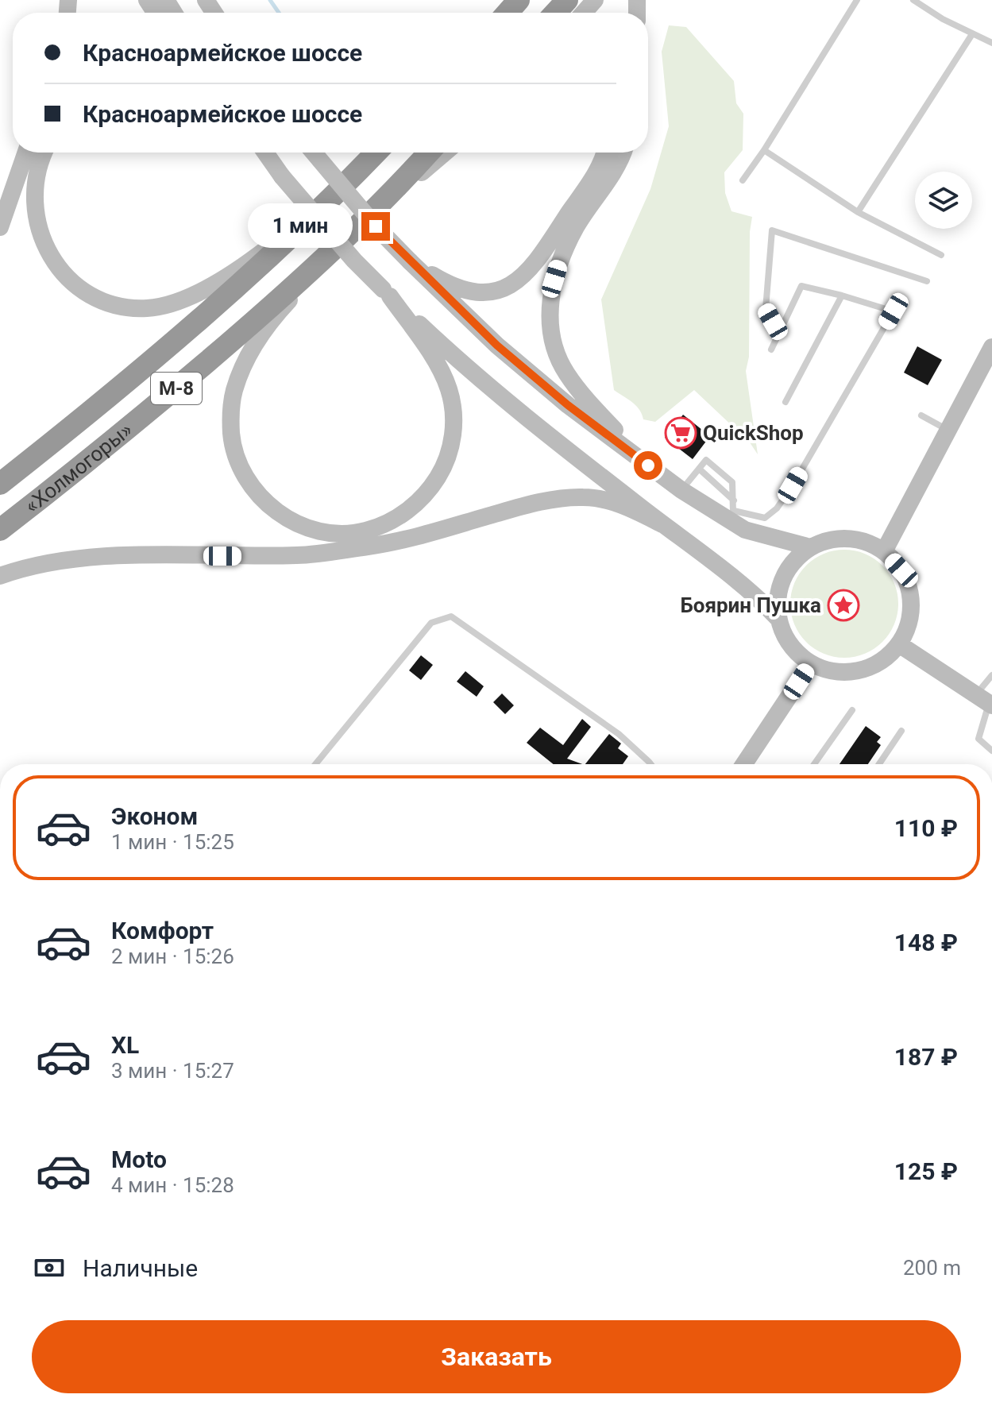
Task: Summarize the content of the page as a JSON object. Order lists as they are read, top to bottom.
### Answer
{
  "streets": {
    "highway": ["М-8", "«Холмогоры»"]
  },
  "places": {
    "supermarket": ["QuickShop"],
    "place": ["Боярин Пушка"]
  },
  "page": {
    "banner": ["Красноармейское шоссе", "Красноармейское шоссе"],
    "bubble": "1 мин",
    "list": [
      {
        "name": "Эконом",
        "note": "1 мин · 15:25",
        "value": "110 ₽"
      },
      {
        "name": "Комфорт",
        "note": "2 мин · 15:26",
        "value": "148 ₽"
      },
      {
        "name": "XL",
        "note": "3 мин · 15:27",
        "value": "187 ₽"
      },
      {
        "name": "Moto",
        "note": "4 мин · 15:28",
        "value": "125 ₽"
      }
    ],
    "pay": ["Наличные", "200 m"],
    "buttons": "Заказать"
  }
}
